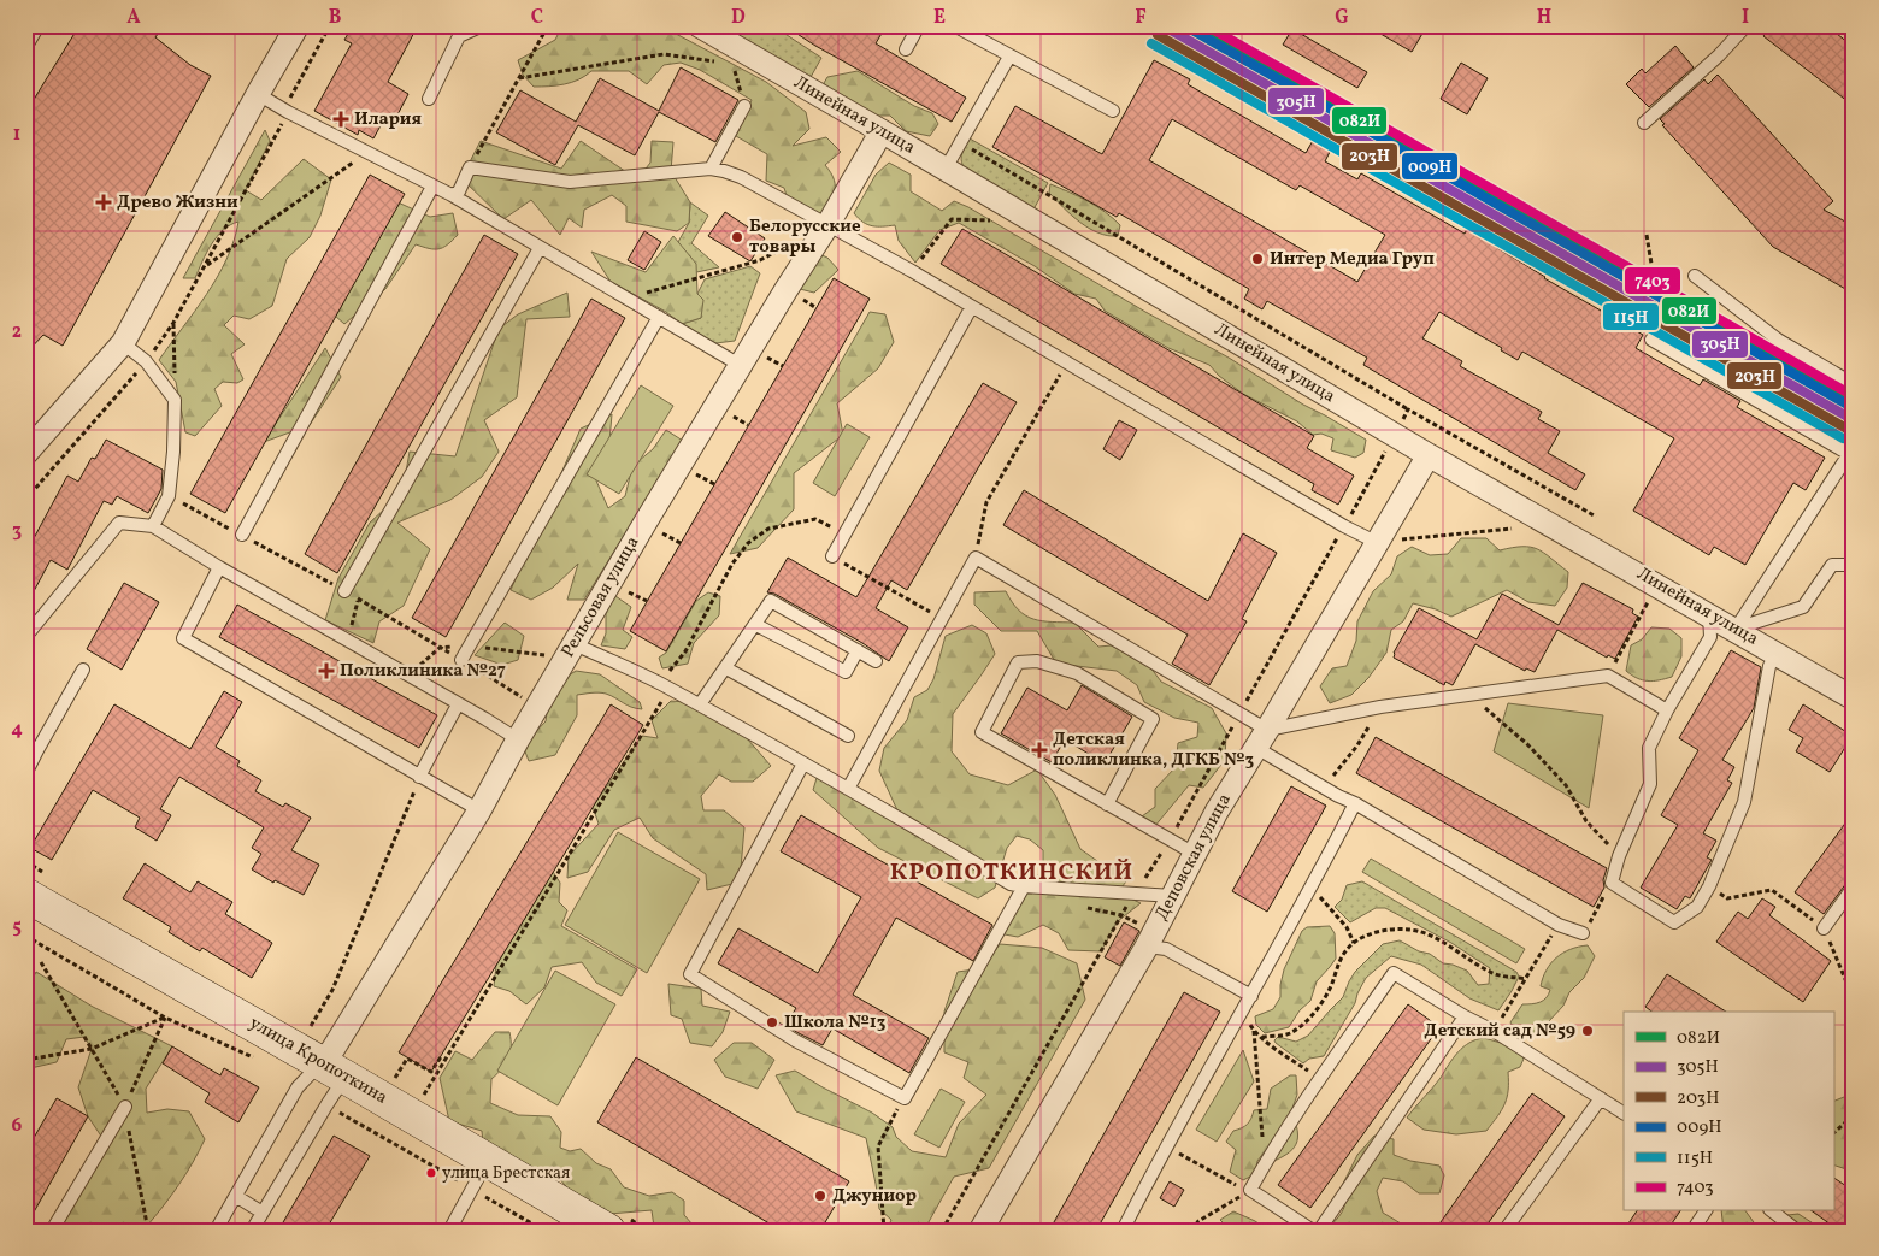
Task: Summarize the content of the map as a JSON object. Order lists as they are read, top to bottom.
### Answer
{
  "streets": {
    "main road": ["улица Кропоткина"],
    "street": ["Линейная улица", "Рельсовая улица", "Деповская улица"]
  },
  "crossings": [
    ["Линейная улица", "Рельсовая улица"],
    ["Линейная улица", "Деповская улица"],
    ["Рельсовая улица", "улица Кропоткина"]
  ],
  "districts": ["КРОПОТКИНСКИЙ"],
  "places": {
    "health": [
      "Илария",
      "Древо Жизни",
      "Поликлиника №27",
      "Детская поликлинка, ДГКБ №3"
    ],
    "other": [
      "Белорусские товары",
      "Интер Медиа Груп",
      "Школа №13",
      "Детский сад №59",
      "улица Брестская",
      "Джуниор"
    ]
  },
  "lines": [
    "transit line 082И",
    "transit line 305Н",
    "transit line 009Н",
    "transit line 7403",
    "transit line 203Н",
    "transit line 115Н"
  ],
  "legend": [
    "082И",
    "305Н",
    "203Н",
    "009Н",
    "115Н",
    "7403"
  ],
  "grid": {
    "columns": [
      "A",
      "B",
      "C",
      "D",
      "E",
      "F",
      "G",
      "H",
      "I"
    ],
    "rows": [
      "1",
      "2",
      "3",
      "4",
      "5",
      "6"
    ]
  }
}
